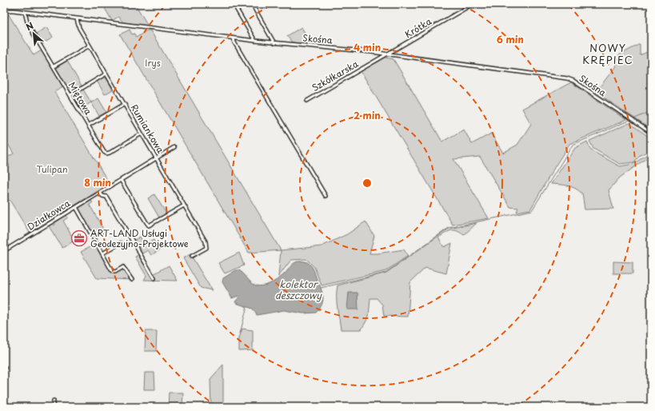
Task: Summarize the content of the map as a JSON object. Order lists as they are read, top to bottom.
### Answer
{
  "streets": {
    "street": [
      "Krótka",
      "Skośna",
      "Szkółkarska",
      "Miętowa",
      "Rumiankowa",
      "Działkowca"
    ]
  },
  "crossings": [
    ["Krótka", "Skośna"],
    ["Krótka", "Szkółkarska"],
    ["Skośna", "Szkółkarska"],
    ["Skośna", "Miętowa"],
    ["Skośna", "Rumiankowa"],
    ["Miętowa", "Rumiankowa"]
  ],
  "districts": ["NOWY KRĘPIEC"],
  "water": ["kolektor deszczowy"],
  "parks": ["Irys", "Tulipan"],
  "places": {
    "office": ["ART-LAND Usługi Geodezyjno-Projektowe"]
  },
  "north": "top left",
  "rings": [
    "6 min",
    "4 min",
    "2 min",
    "8 min"
  ]
}
